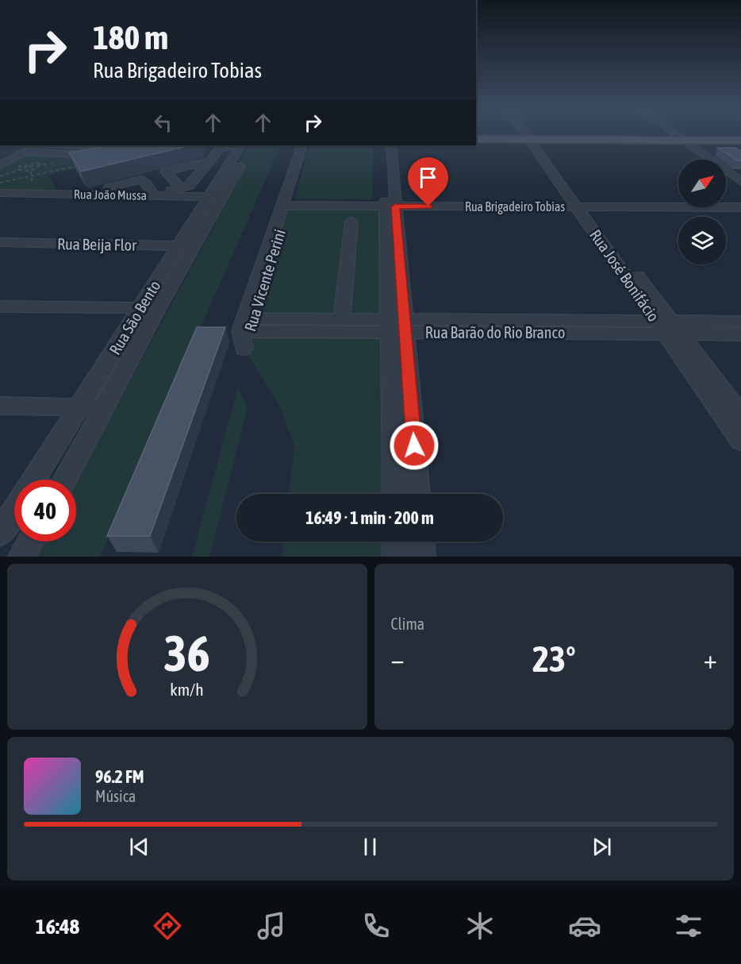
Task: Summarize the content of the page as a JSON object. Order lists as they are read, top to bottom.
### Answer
{
  "streets": {
    "street": [
      "Rua João Mussa",
      "Rua Brigadeiro Tobias",
      "Rua Beija Flor",
      "Rua José Bonifácio",
      "Rua Vicente Perini",
      "Rua São Bento",
      "Rua Barão do Rio Branco"
    ]
  },
  "crossings": [
    ["Rua João Mussa", "Rua São Bento"],
    ["Rua Brigadeiro Tobias", "Rua José Bonifácio"],
    ["Rua Brigadeiro Tobias", "Rua Vicente Perini"],
    ["Rua Beija Flor", "Rua São Bento"],
    ["Rua José Bonifácio", "Rua Barão do Rio Branco"],
    ["Rua Vicente Perini", "Rua Barão do Rio Branco"]
  ],
  "north": "top right",
  "page": {
    "turn": ["180 m", "Rua Brigadeiro Tobias"],
    "limit": "40",
    "trip": "16:49 · 1 min · 200 m",
    "tile": "Clima",
    "heat": ["−", "23°", "+"],
    "song": ["96.2 FM", "Música"],
    "tabs": "16:48",
    "gauge": ["36", "km/h"]
  }
}
